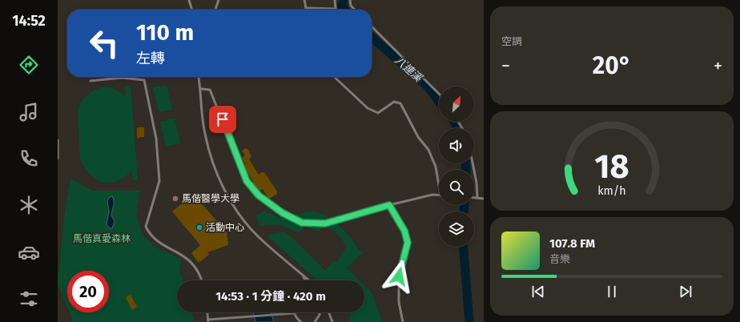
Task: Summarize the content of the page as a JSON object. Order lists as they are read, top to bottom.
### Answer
{
  "water": ["八連溪"],
  "parks": ["馬偕真愛森林"],
  "places": ["馬偕醫學大學", "活動中心"],
  "north": "top right",
  "page": {
    "tabs": "14:52",
    "tile": "空調",
    "turn": ["110 m", "左轉"],
    "heat": ["−", "20°", "+"],
    "song": ["107.8 FM", "音樂"],
    "limit": "20",
    "trip": "14:53 · 1 分鐘 · 420 m",
    "gauge": ["18", "km/h"]
  }
}
